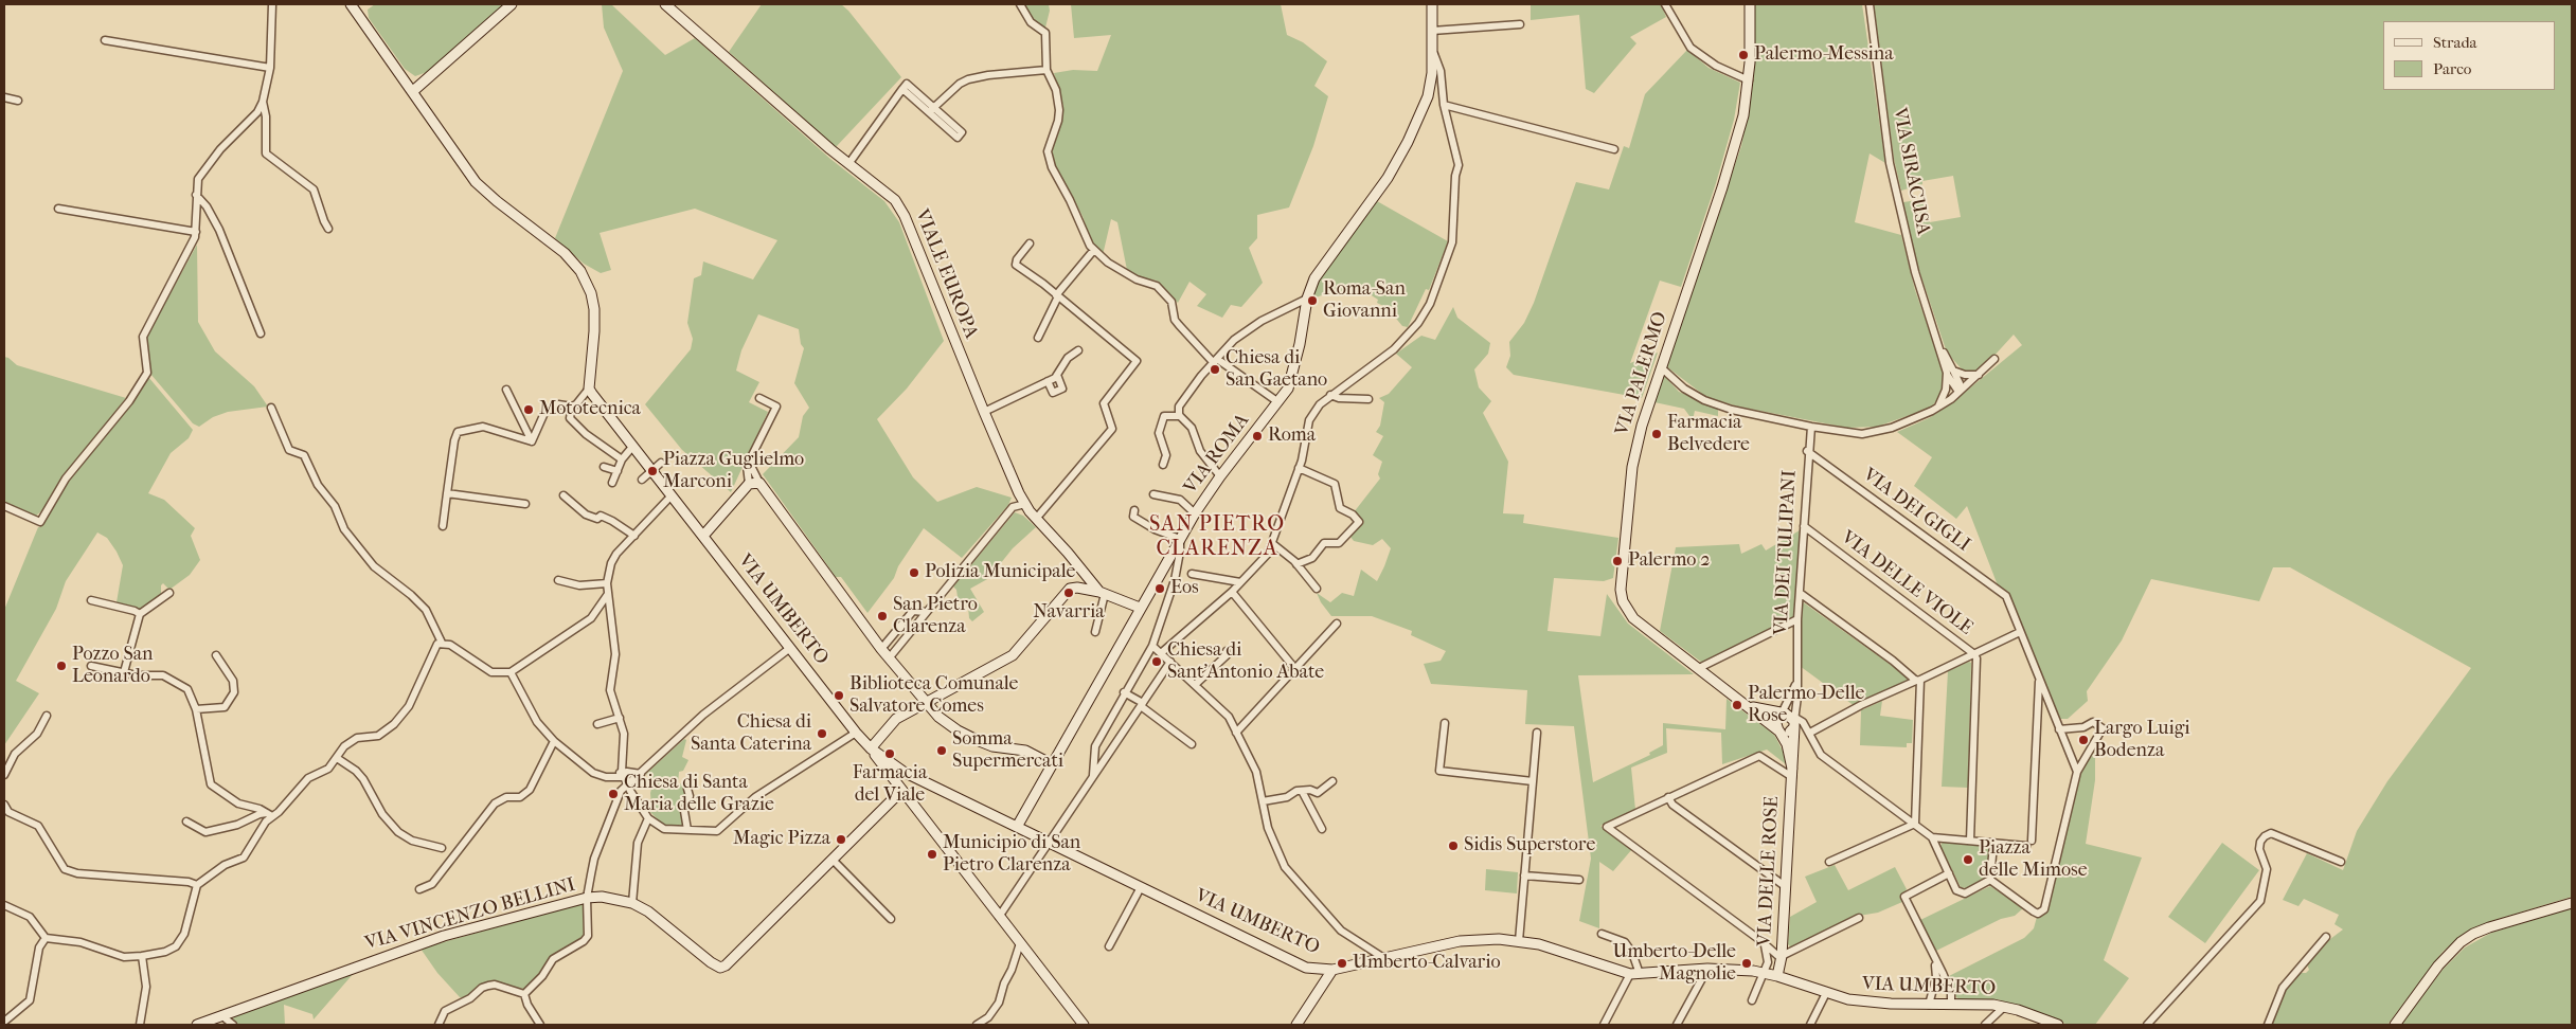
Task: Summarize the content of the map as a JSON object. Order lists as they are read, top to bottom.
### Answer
{
  "streets": {
    "street": [
      "VIA SIRACUSA",
      "VIALE EUROPA",
      "VIA PALERMO",
      "VIA ROMA",
      "VIA DEI GIGLI",
      "VIA DEI TULIPANI",
      "VIA DELLE VIOLE",
      "VIA UMBERTO",
      "VIA DELLE ROSE",
      "VIA VINCENZO BELLINI"
    ]
  },
  "crossings": [
    ["VIA ROMA", "VIA UMBERTO"],
    ["VIA DEI GIGLI", "VIA DEI TULIPANI"],
    ["VIA DEI GIGLI", "VIA DELLE VIOLE"],
    ["VIA DEI TULIPANI", "VIA DELLE VIOLE"],
    ["VIA DEI TULIPANI", "VIA DELLE ROSE"],
    ["VIA UMBERTO", "VIA DELLE ROSE"]
  ],
  "districts": ["SAN PIETRO CLARENZA"],
  "places": [
    "Palermo-Messina",
    "Roma-San Giovanni",
    "Chiesa di San Gaetano",
    "Mototecnica",
    "Farmacia Belvedere",
    "Roma",
    "Piazza Guglielmo Marconi",
    "Palermo 2",
    "Polizia Municipale",
    "Eos",
    "Navarria",
    "San Pietro Clarenza",
    "Chiesa di Sant'Antonio Abate",
    "Pozzo San Leonardo",
    "Biblioteca Comunale Salvatore Comes",
    "Palermo-Delle Rose",
    "Chiesa di Santa Caterina",
    "Largo Luigi Bodenza",
    "Somma Supermercati",
    "Farmacia del Viale",
    "Chiesa di Santa Maria delle Grazie",
    "Magic Pizza",
    "Sidis Superstore",
    "Municipio di San Pietro Clarenza",
    "Piazza delle Mimose",
    "Umberto-Calvario",
    "Umberto-Delle Magnolie"
  ],
  "legend": ["Strada", "Parco"]
}
